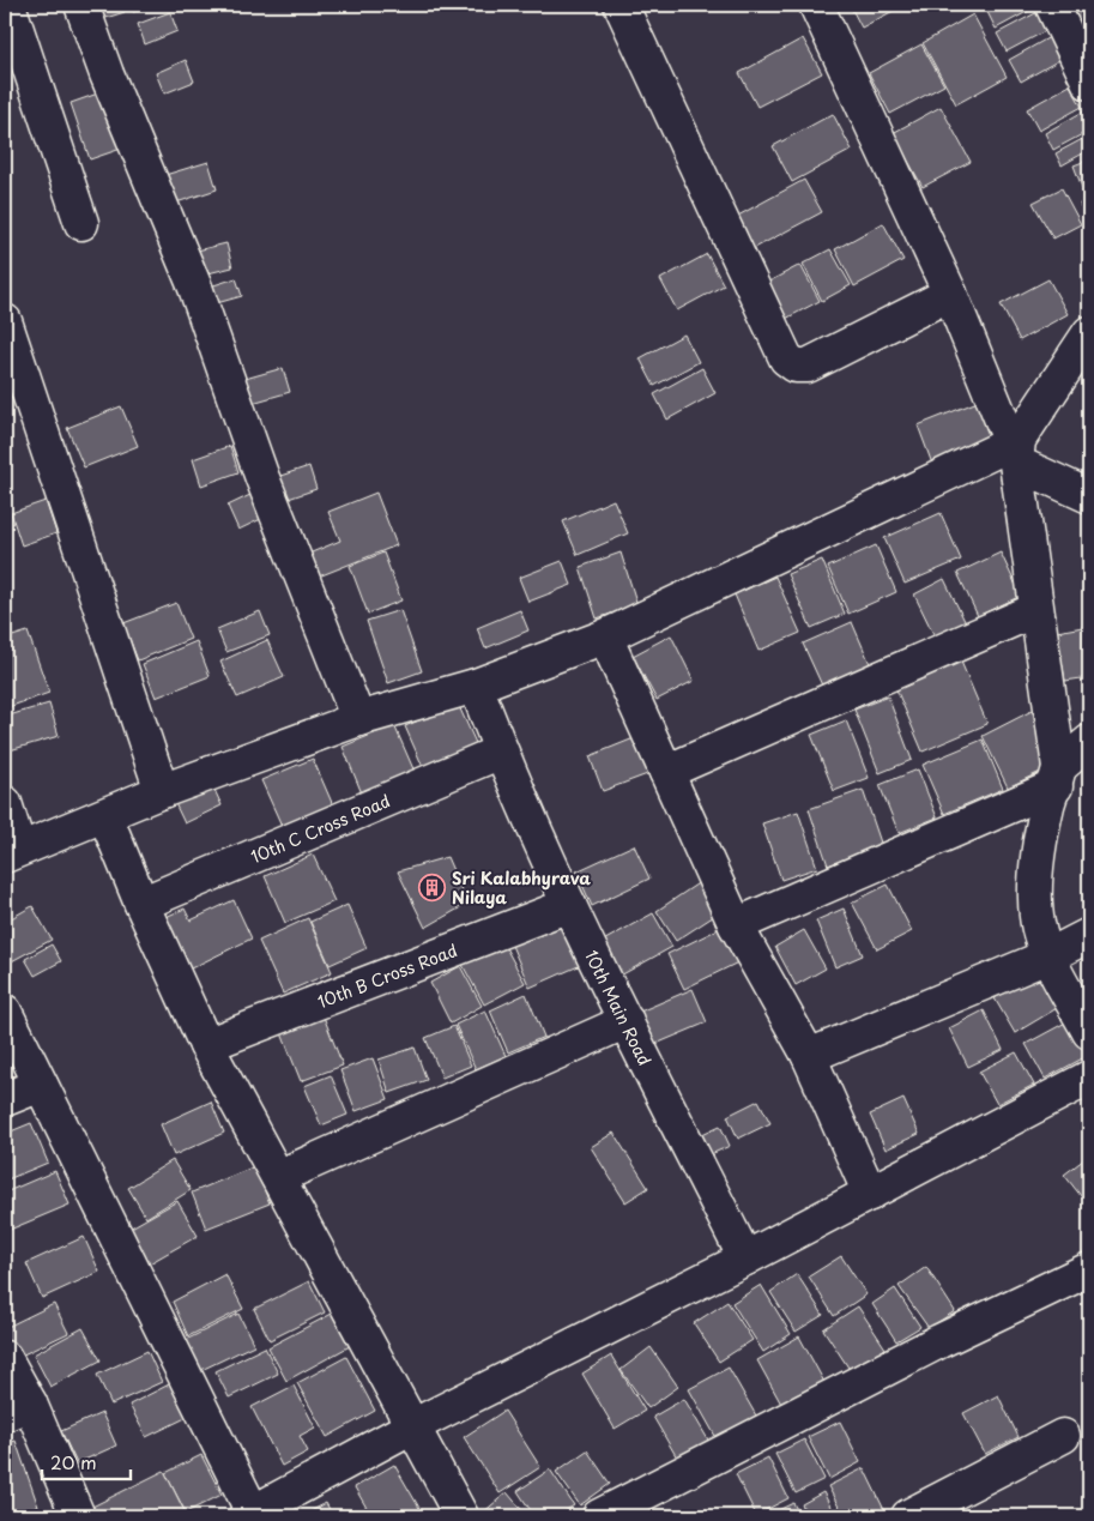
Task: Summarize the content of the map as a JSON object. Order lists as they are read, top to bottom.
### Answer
{
  "streets": {
    "street": ["10th C Cross Road", "10th B Cross Road", "10th Main Road"]
  },
  "crossings": [
    ["10th C Cross Road", "10th Main Road"],
    ["10th B Cross Road", "10th Main Road"]
  ],
  "places": {
    "building": ["Sri Kalabhyrava Nilaya"]
  },
  "scale_bar": "20 m"
}
